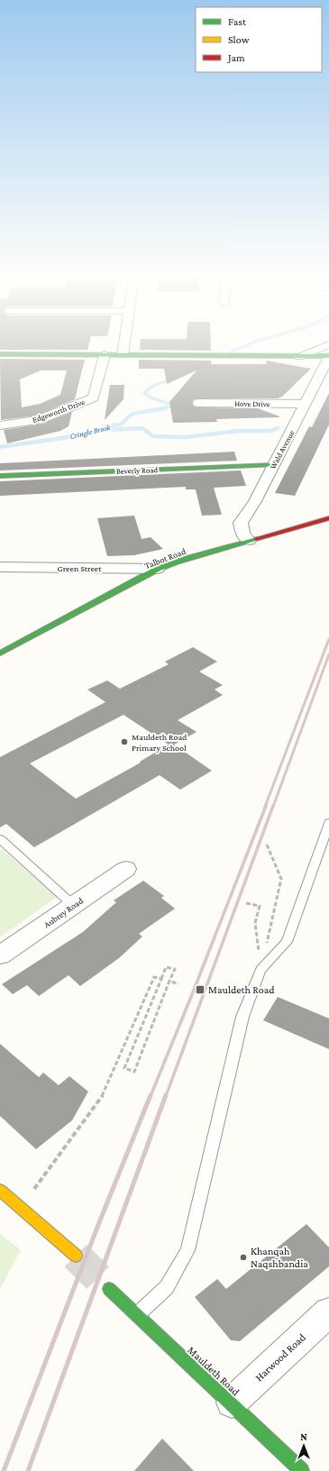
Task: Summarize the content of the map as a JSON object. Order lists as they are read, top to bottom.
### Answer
{
  "streets": {
    "street": [
      "Hove Drive",
      "Edgeworth Drive",
      "Wald Avenue",
      "Beverly Road",
      "Talbot Road",
      "Green Street",
      "Aubrey Road",
      "Harwood Road",
      "Mauldeth Road"
    ]
  },
  "crossings": [
    ["Hove Drive", "Wald Avenue"],
    ["Wald Avenue", "Beverly Road"],
    ["Wald Avenue", "Talbot Road"],
    ["Talbot Road", "Green Street"],
    ["Harwood Road", "Mauldeth Road"]
  ],
  "water": ["Cringle Brook"],
  "places": {
    "other": ["Mauldeth Road Primary School", "Khanqah Naqshbandia"],
    "transit": ["Mauldeth Road"]
  },
  "legend": ["Fast", "Slow", "Jam"],
  "north": "top"
}
